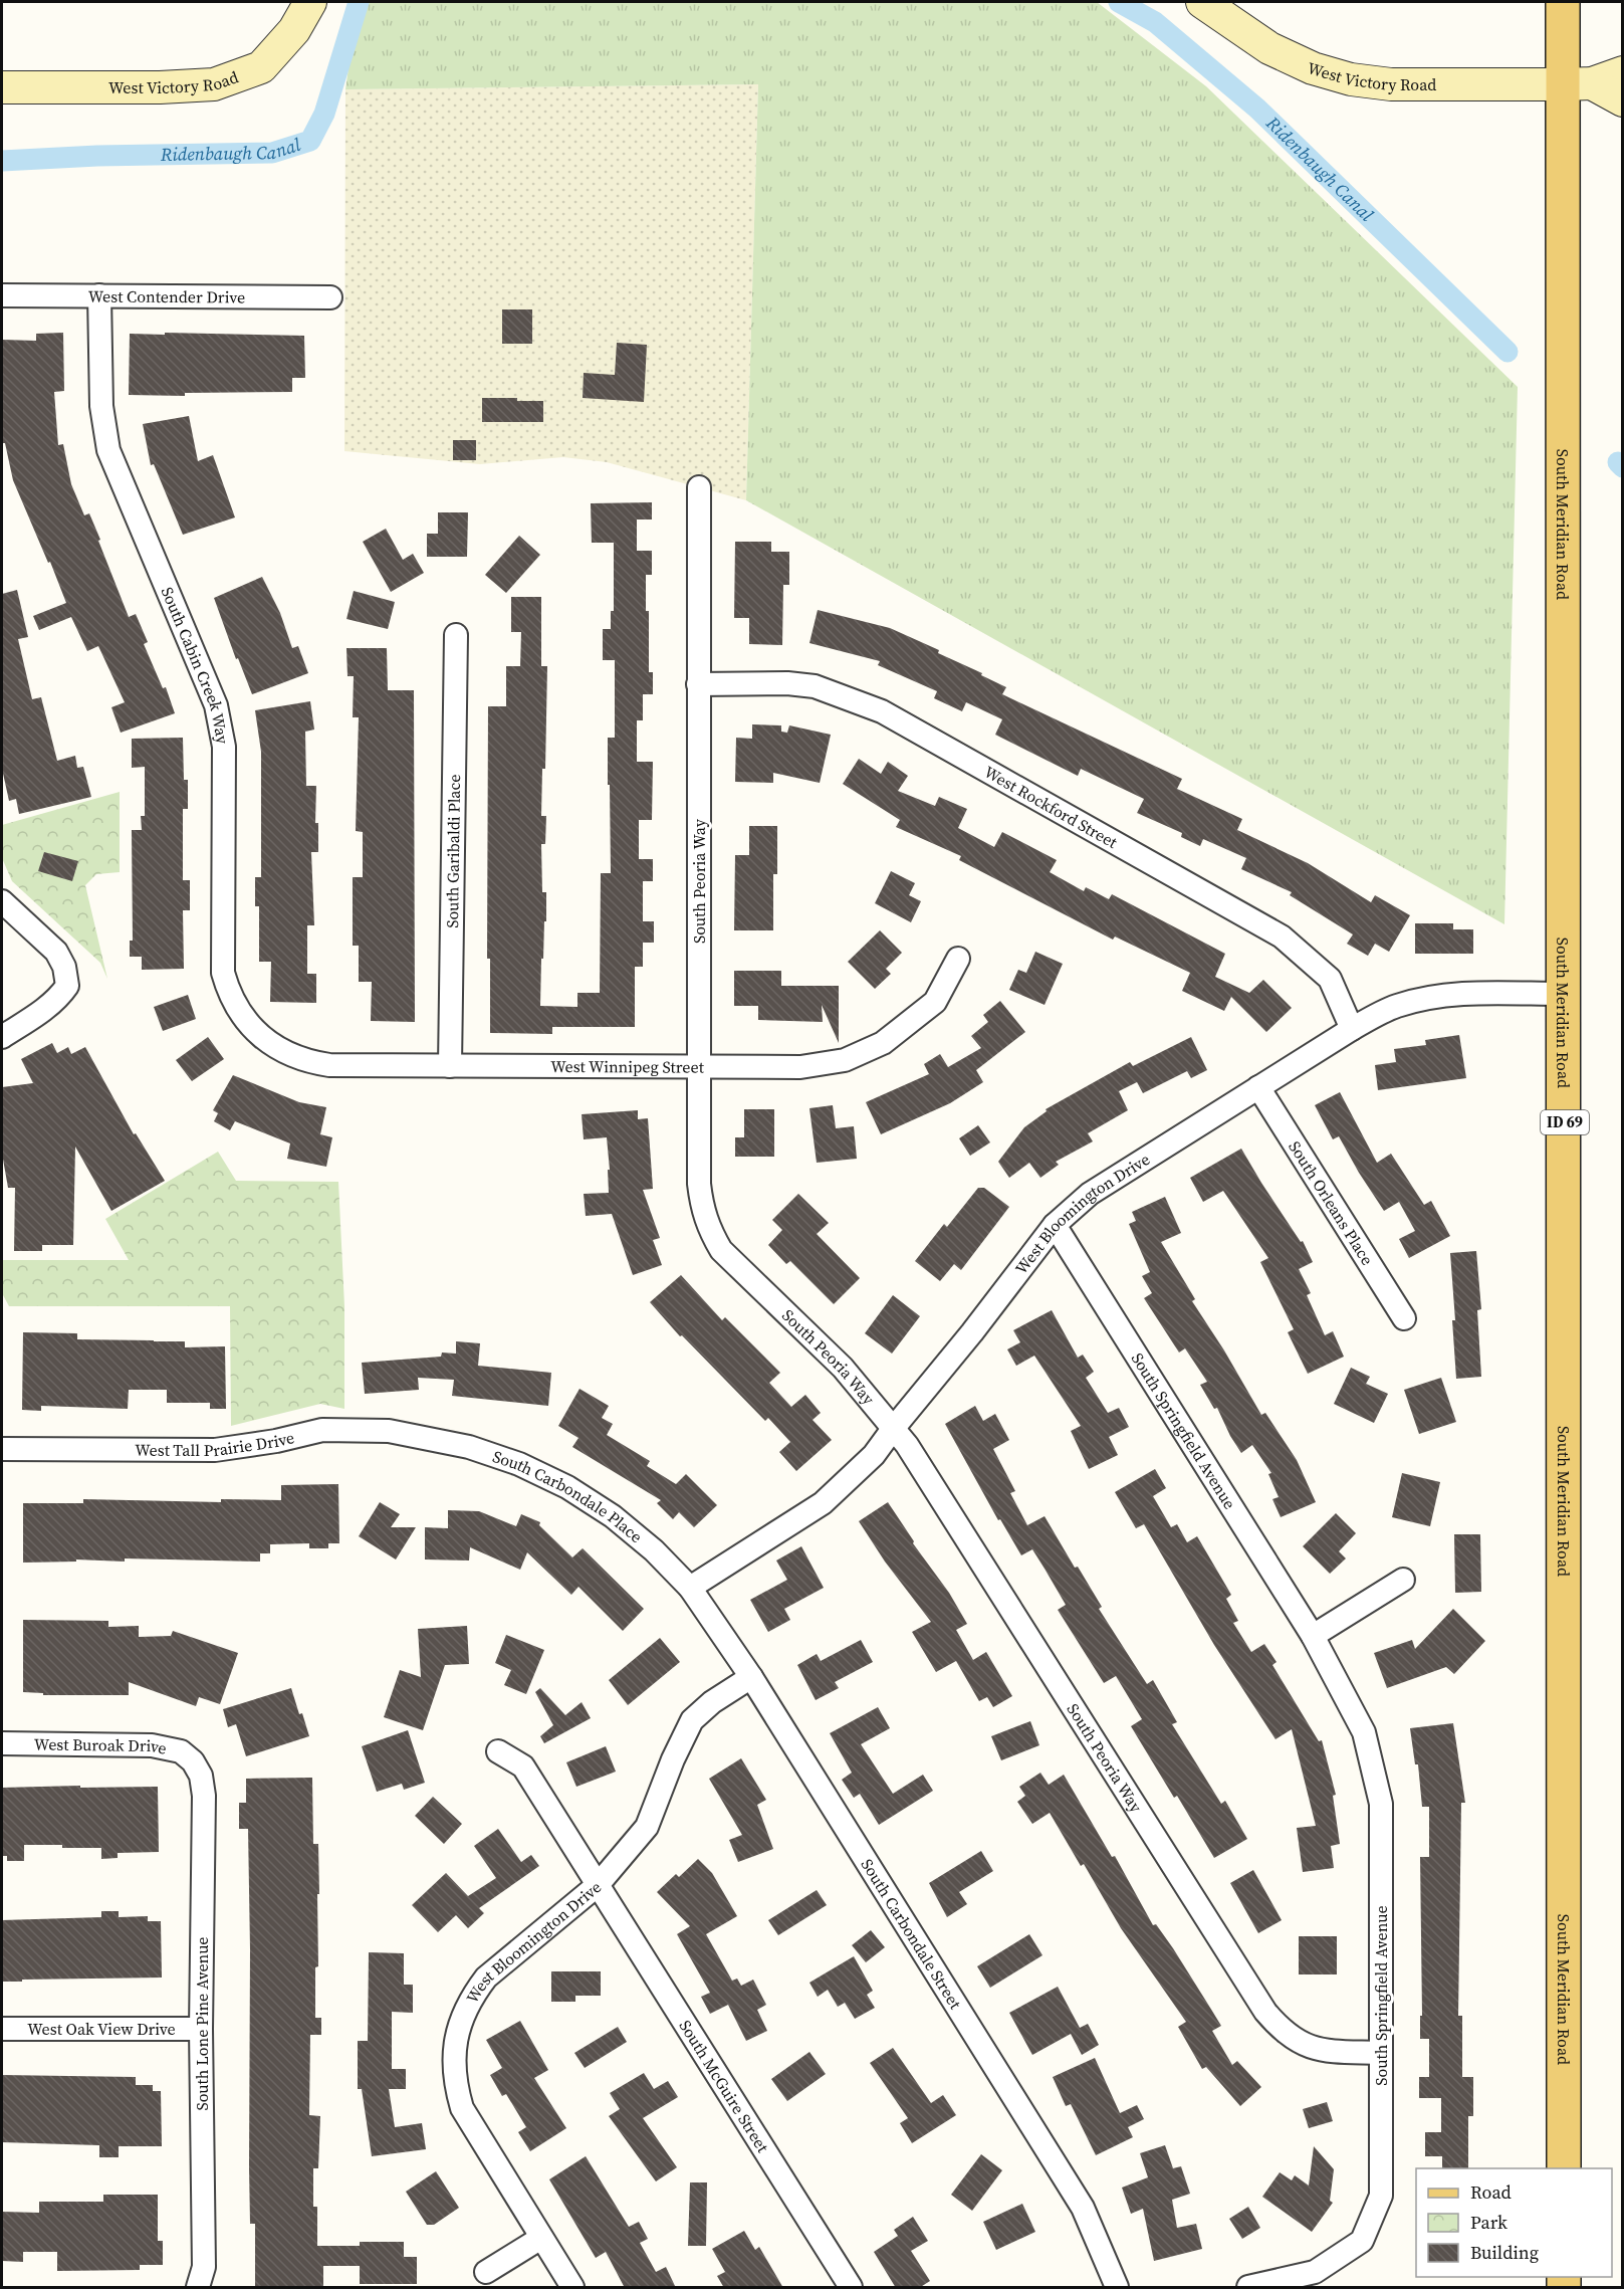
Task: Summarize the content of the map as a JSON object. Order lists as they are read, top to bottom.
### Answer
{
  "streets": {
    "main road": ["West Victory Road", "South Meridian Road", "ID 69"],
    "street": [
      "West Contender Drive",
      "South Cabin Creek Way",
      "West Rockford Street",
      "South Garibaldi Place",
      "South Peoria Way",
      "West Winnipeg Street",
      "South Orleans Place",
      "West Bloomington Drive",
      "South Springfield Avenue",
      "West Tall Prairie Drive",
      "South Carbondale Place",
      "West Buroak Drive",
      "South Carbondale Street",
      "South Lone Pine Avenue",
      "West Oak View Drive",
      "South McGuire Street"
    ]
  },
  "crossings": [
    ["West Victory Road", "South Meridian Road"],
    ["West Contender Drive", "South Cabin Creek Way"],
    ["South Meridian Road", "West Bloomington Drive"],
    ["South Cabin Creek Way", "West Winnipeg Street"],
    ["West Rockford Street", "South Peoria Way"],
    ["West Rockford Street", "West Bloomington Drive"],
    ["South Garibaldi Place", "West Winnipeg Street"],
    ["South Peoria Way", "West Winnipeg Street"],
    ["South Peoria Way", "West Bloomington Drive"],
    ["South Peoria Way", "South Springfield Avenue"],
    ["South Orleans Place", "West Bloomington Drive"],
    ["West Bloomington Drive", "South Springfield Avenue"],
    ["West Bloomington Drive", "South Carbondale Place"],
    ["West Bloomington Drive", "South Carbondale Street"],
    ["West Bloomington Drive", "South McGuire Street"],
    ["West Tall Prairie Drive", "South Carbondale Place"],
    ["South Carbondale Place", "South Carbondale Street"],
    ["West Buroak Drive", "South Lone Pine Avenue"],
    ["South Lone Pine Avenue", "West Oak View Drive"]
  ],
  "water": ["Ridenbaugh Canal"],
  "legend": ["Road", "Park", "Building"]
}
